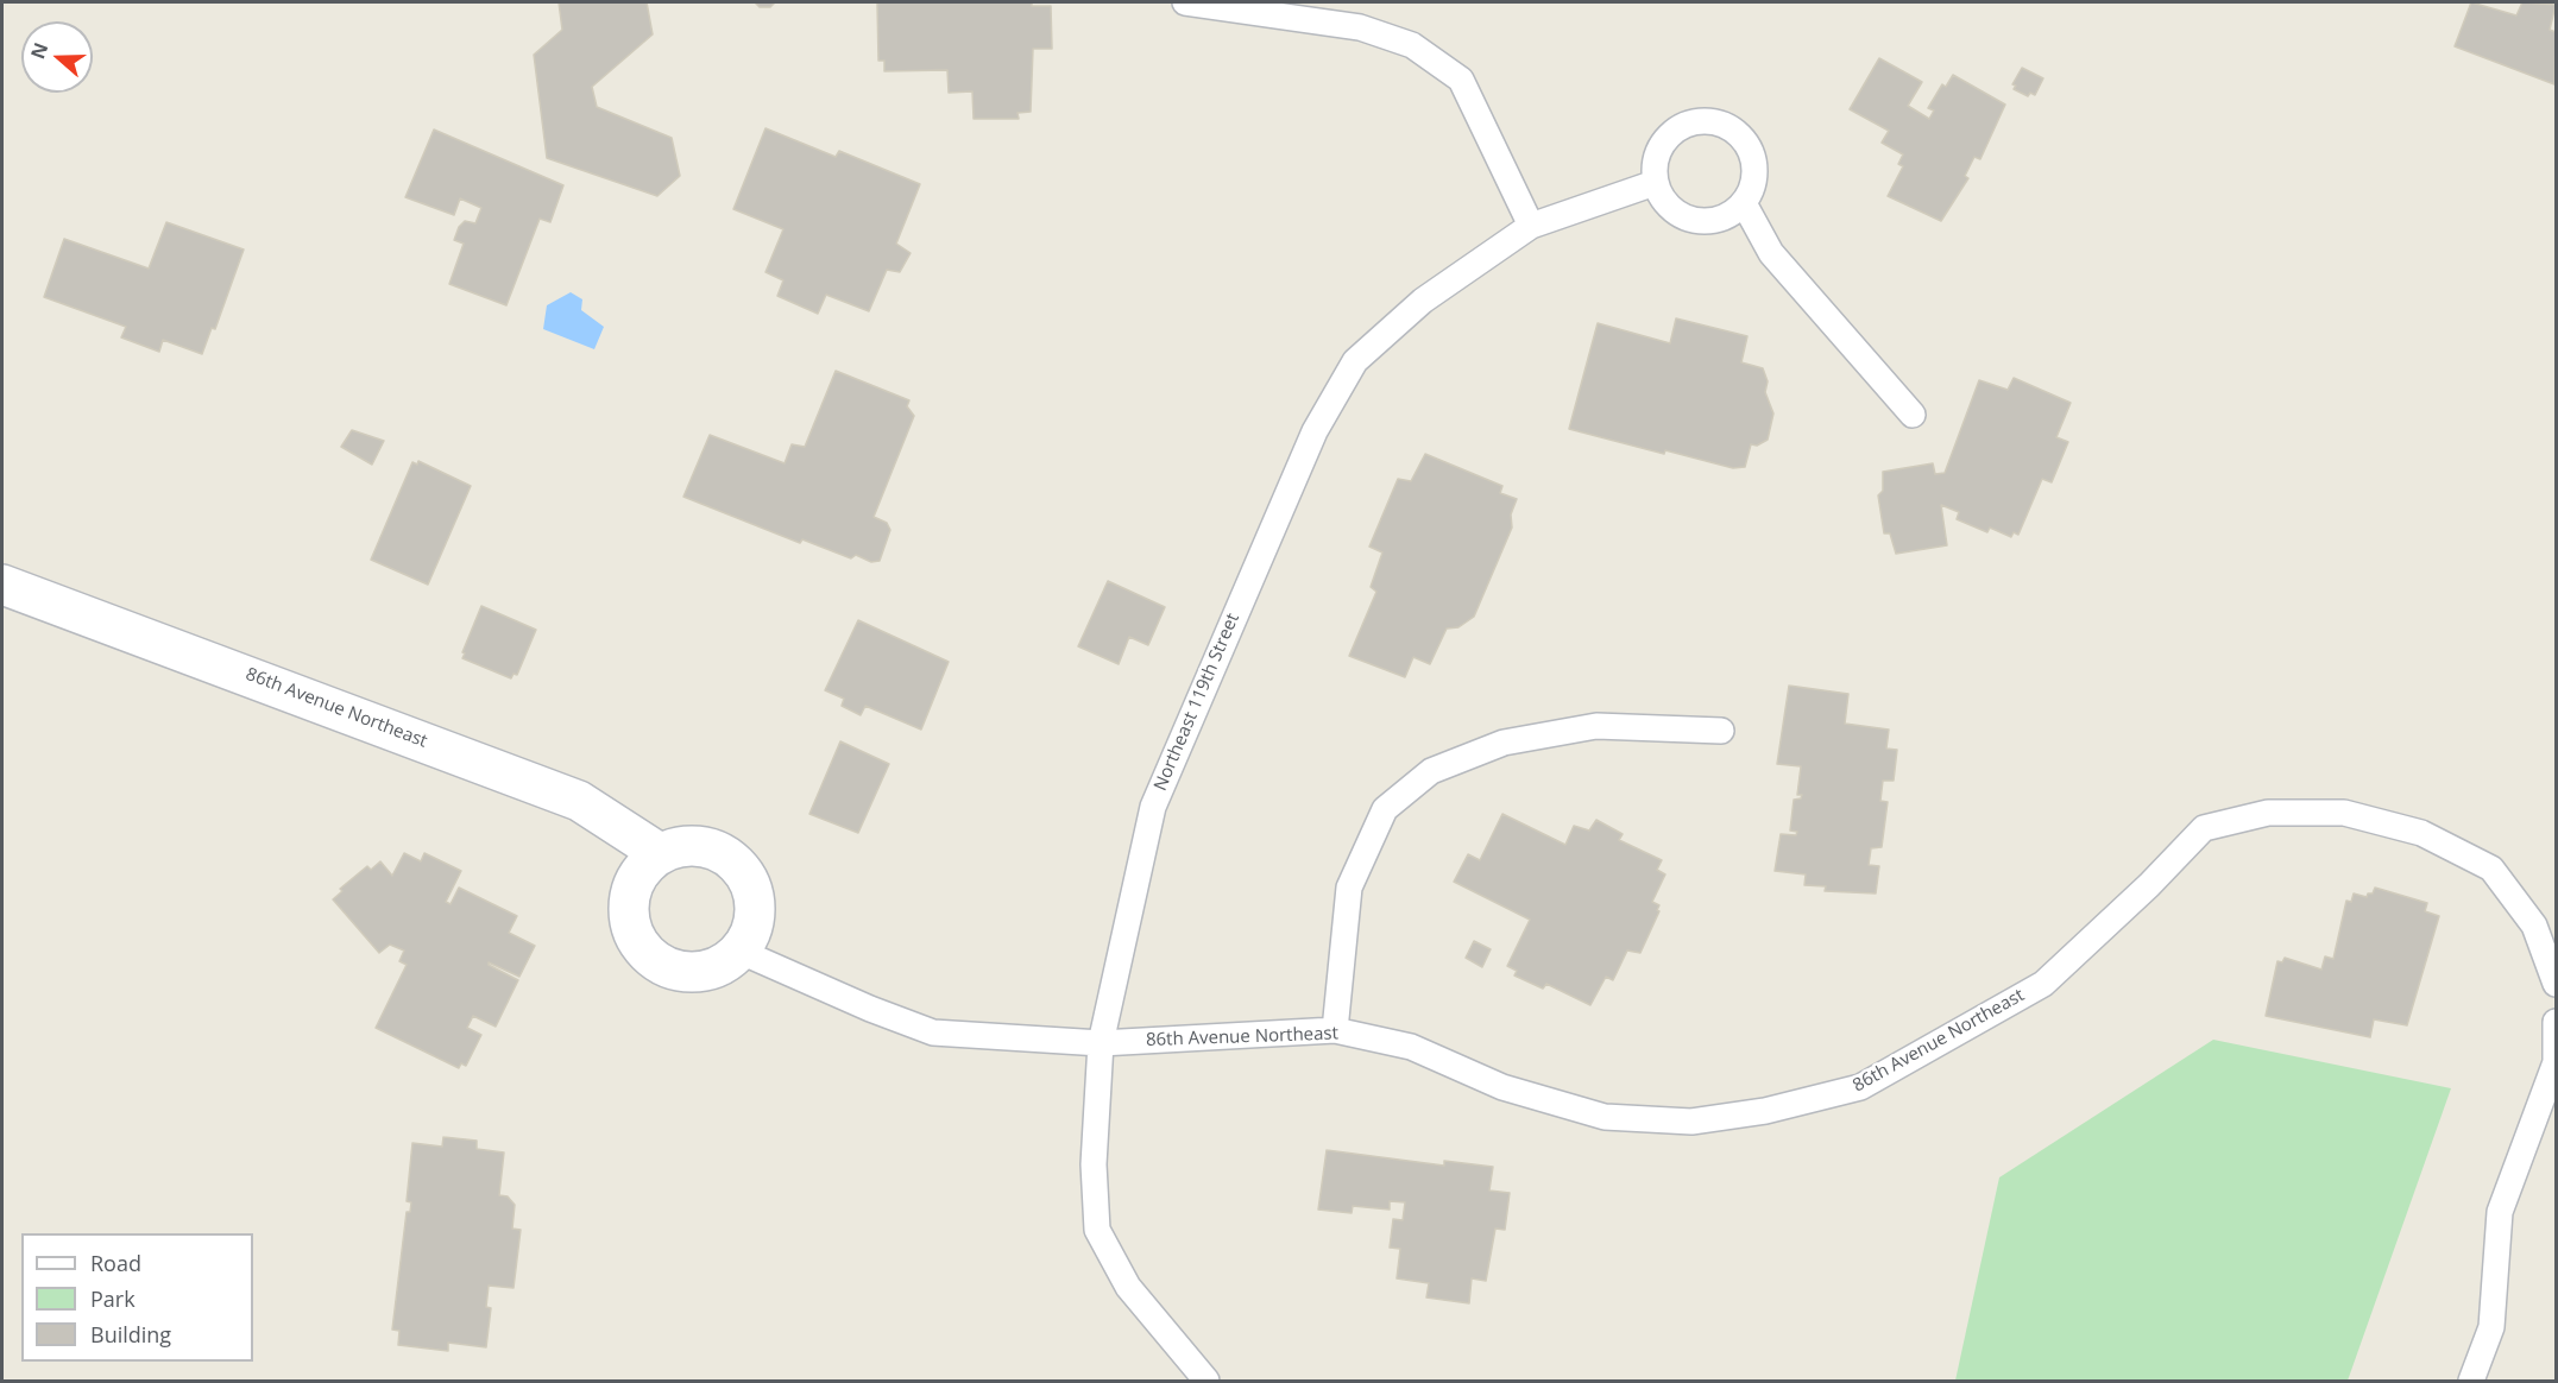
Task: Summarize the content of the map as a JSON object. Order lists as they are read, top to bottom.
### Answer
{
  "streets": {
    "street": ["86th Avenue Northeast"],
    "lane": ["Northeast 119th Street"]
  },
  "crossings": [
    ["Northeast 119th Street", "86th Avenue Northeast"]
  ],
  "legend": ["Road", "Park", "Building"],
  "north": "left"
}
